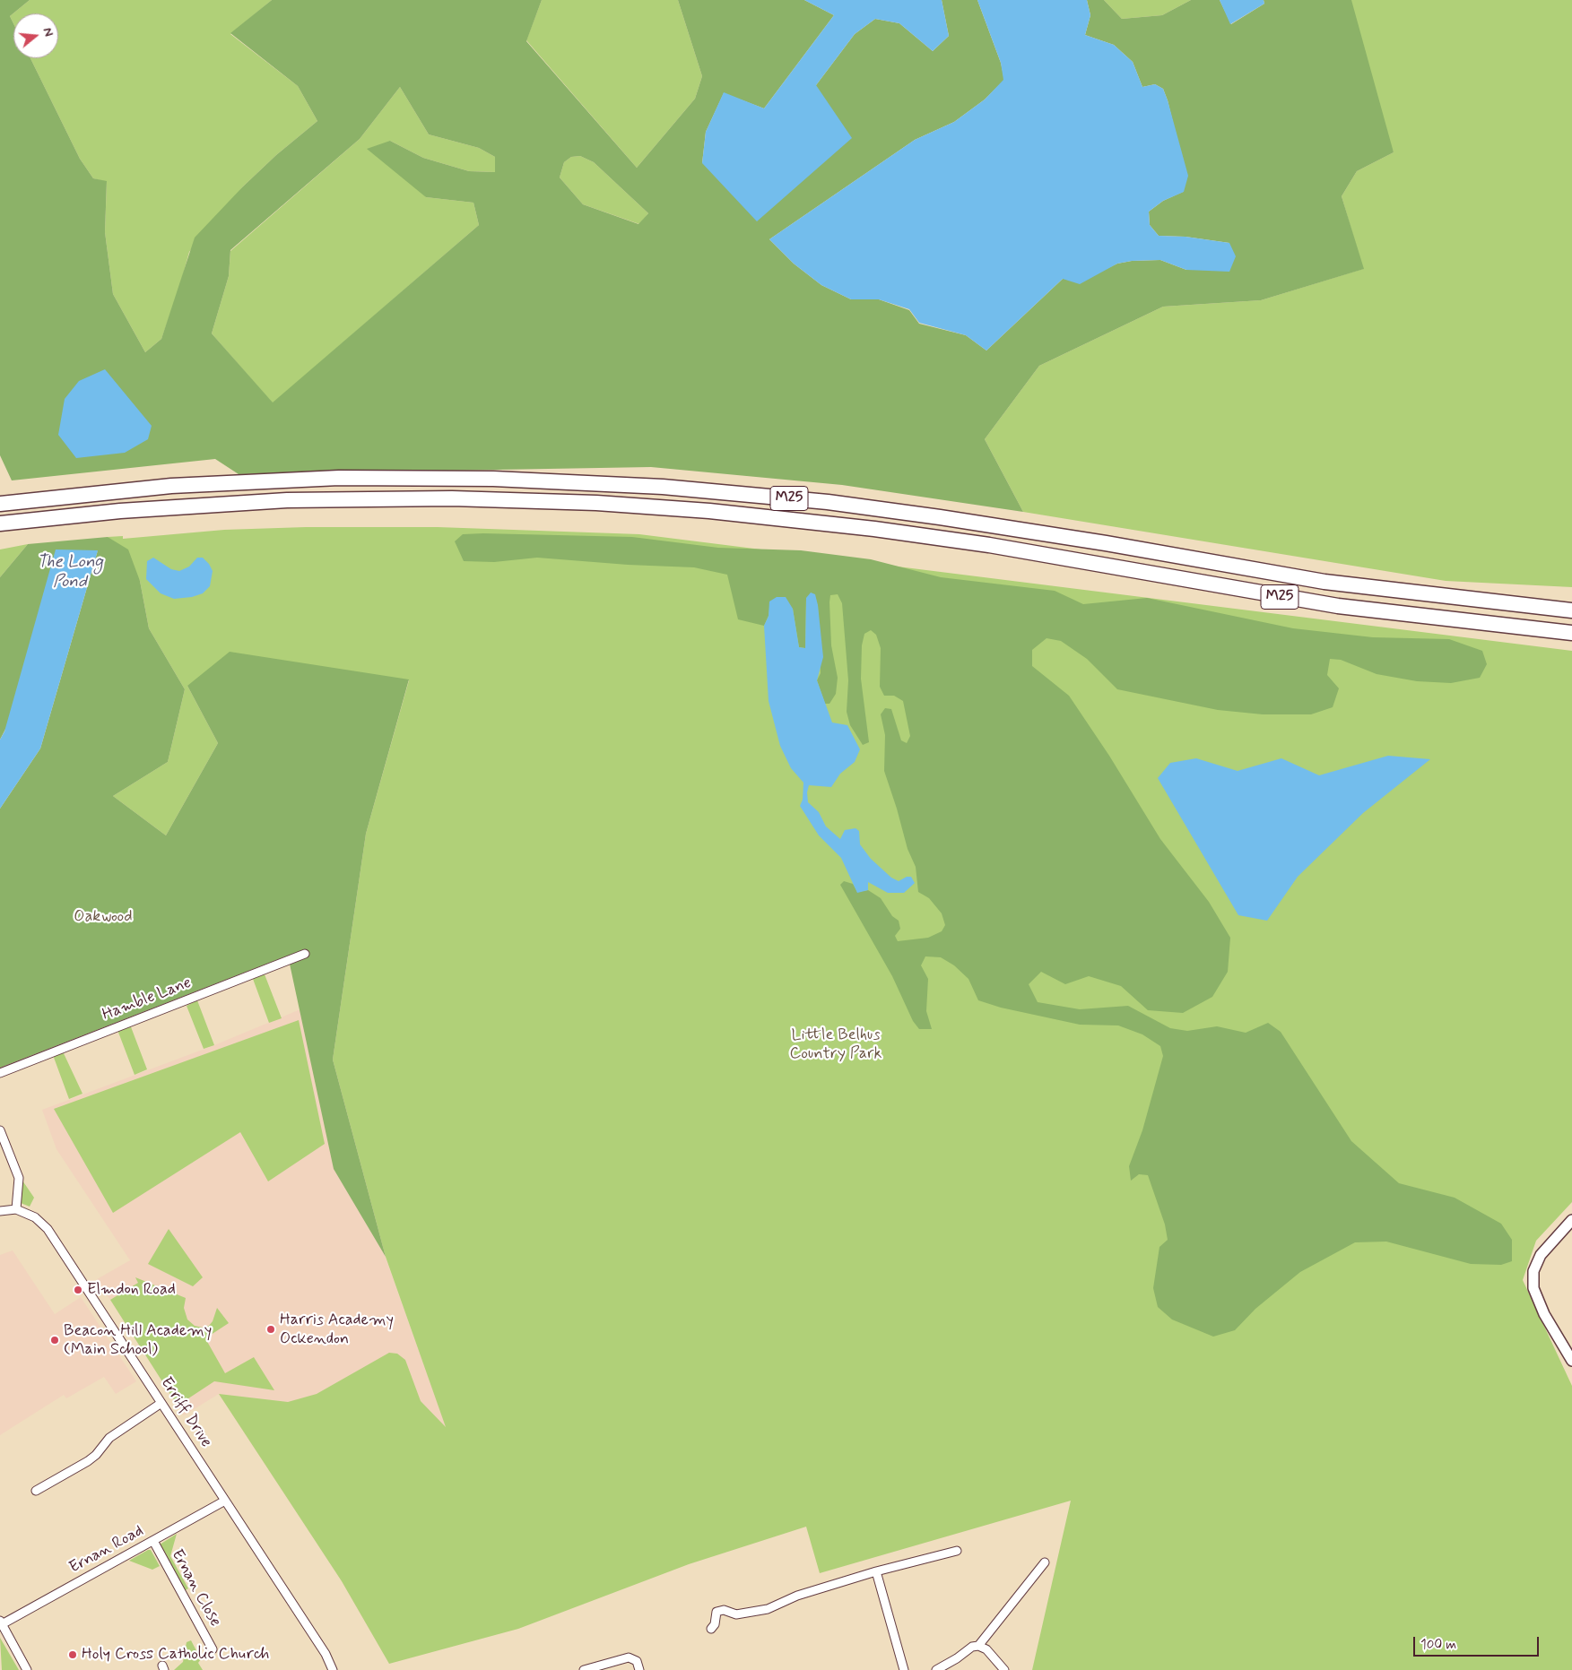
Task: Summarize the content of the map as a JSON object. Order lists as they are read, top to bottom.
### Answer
{
  "streets": {
    "highway": ["M25"],
    "street": [
      "Hamble Lane",
      "Erriff Drive",
      "Ernan Road",
      "Ernan Close"
    ]
  },
  "crossings": [
    ["Erriff Drive", "Ernan Road"],
    ["Ernan Road", "Ernan Close"]
  ],
  "water": ["The Long Pond"],
  "parks": ["Oakwood", "Little Belhus Country Park"],
  "places": [
    "Elmdon Road",
    "Harris Academy Ockendon",
    "Beacon Hill Academy (Main School)",
    "Holy Cross Catholic Church"
  ],
  "scale_bar": "100 m",
  "north": "right"
}
